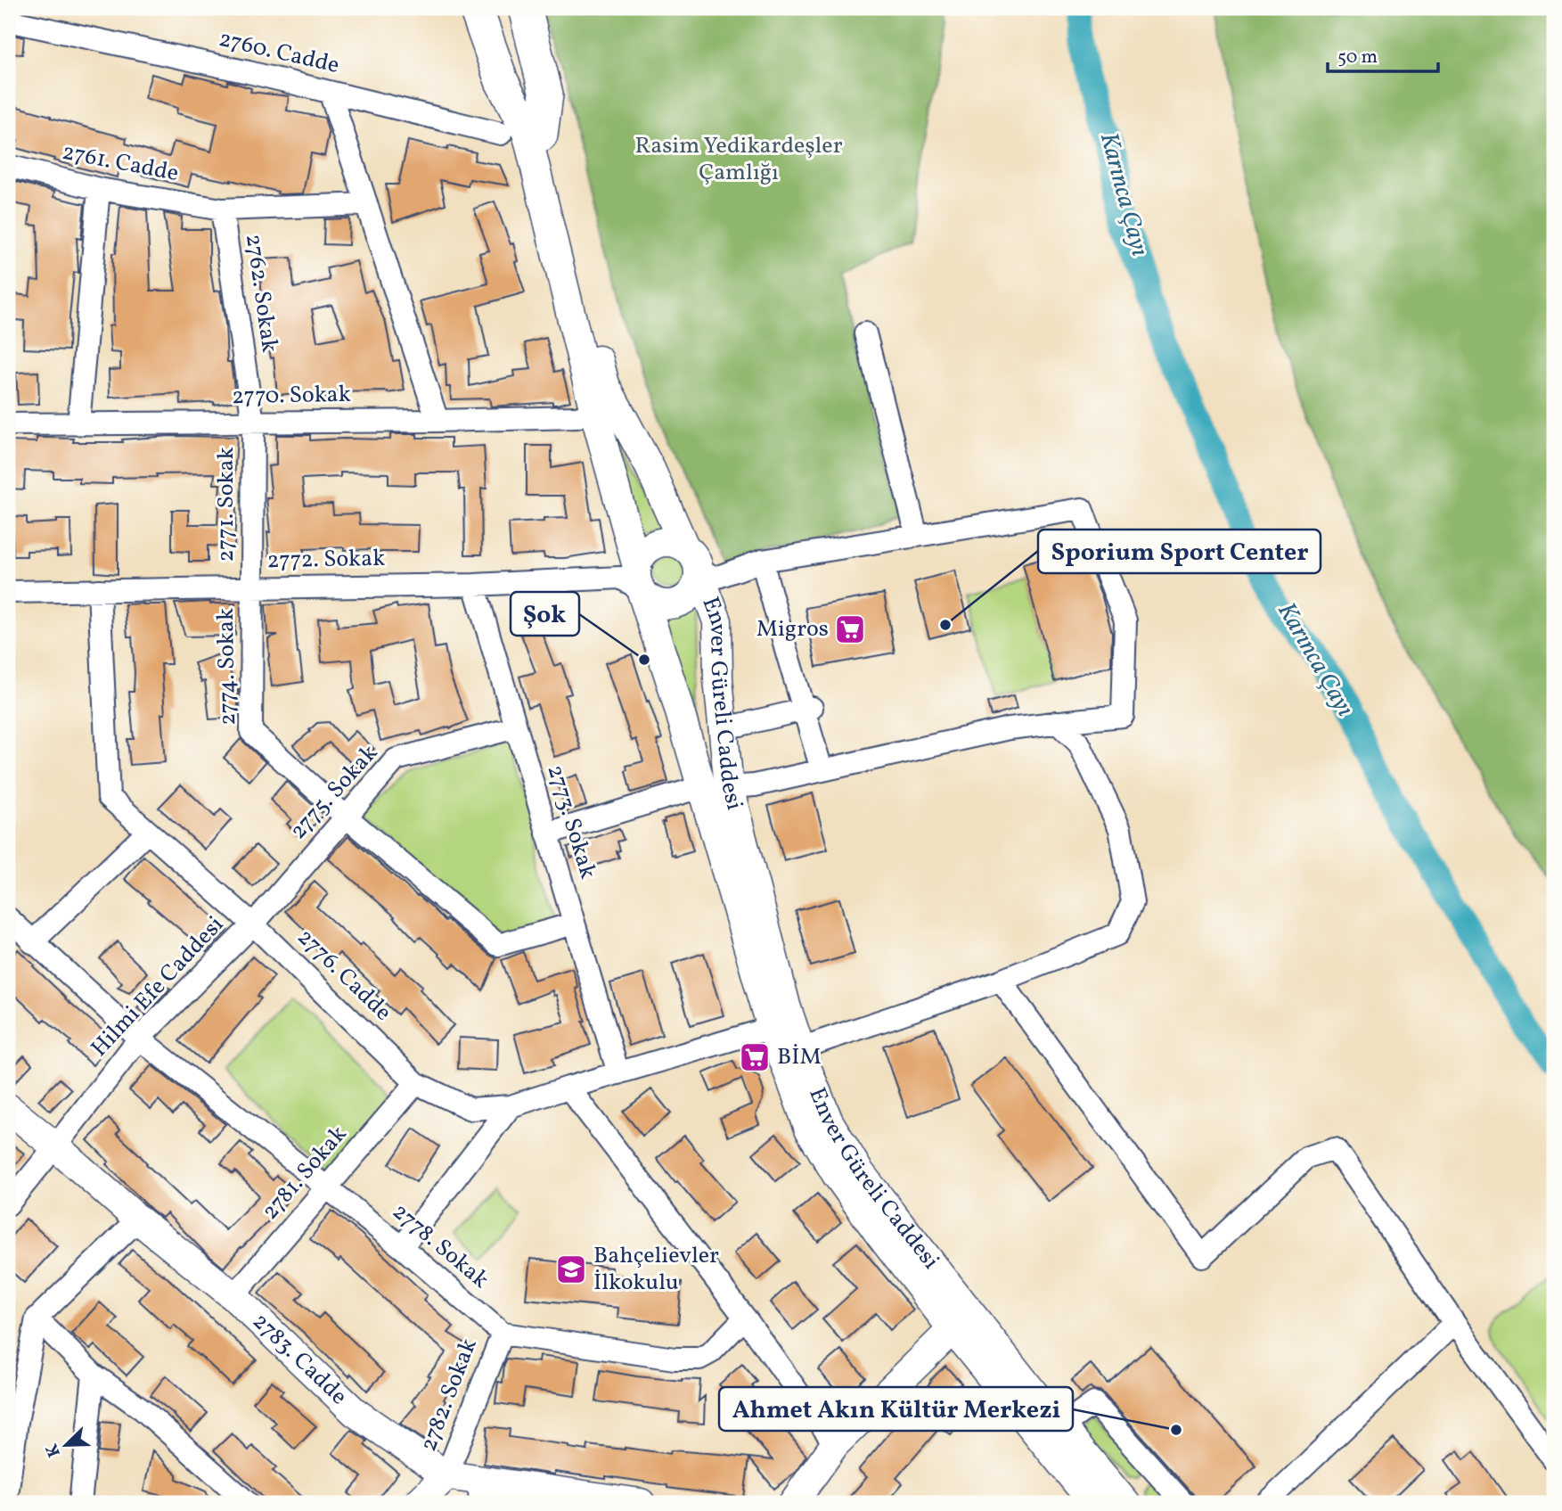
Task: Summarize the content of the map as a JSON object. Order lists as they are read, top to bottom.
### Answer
{
  "streets": {
    "main road": ["Enver Güreli Caddesi", "2783. Cadde"],
    "street": [
      "2760. Cadde",
      "2761. Cadde",
      "2762. Sokak",
      "2770. Sokak",
      "2771. Sokak",
      "2772. Sokak",
      "2774. Sokak",
      "2775. Sokak",
      "2773. Sokak",
      "2776. Cadde",
      "Hilmi Efe Caddesi",
      "2781. Sokak",
      "2778. Sokak",
      "2782. Sokak"
    ]
  },
  "crossings": [
    ["2760. Cadde", "Enver Güreli Caddesi"],
    ["2761. Cadde", "2762. Sokak"],
    ["2762. Sokak", "2770. Sokak"],
    ["2762. Sokak", "2771. Sokak"],
    ["2770. Sokak", "2771. Sokak"],
    ["2771. Sokak", "2772. Sokak"],
    ["2771. Sokak", "2774. Sokak"],
    ["2772. Sokak", "2774. Sokak"],
    ["2772. Sokak", "Enver Güreli Caddesi"],
    ["2772. Sokak", "2773. Sokak"],
    ["2772. Sokak", "2776. Cadde"],
    ["2774. Sokak", "2775. Sokak"],
    ["2774. Sokak", "2773. Sokak"],
    ["Enver Güreli Caddesi", "2776. Cadde"],
    ["2775. Sokak", "2773. Sokak"],
    ["2775. Sokak", "2776. Cadde"],
    ["2775. Sokak", "Hilmi Efe Caddesi"],
    ["2773. Sokak", "2776. Cadde"],
    ["2776. Cadde", "Hilmi Efe Caddesi"],
    ["2776. Cadde", "2781. Sokak"],
    ["Hilmi Efe Caddesi", "2778. Sokak"],
    ["Hilmi Efe Caddesi", "2783. Cadde"],
    ["2781. Sokak", "2778. Sokak"],
    ["2781. Sokak", "2783. Cadde"],
    ["2778. Sokak", "2782. Sokak"],
    ["2783. Cadde", "2782. Sokak"]
  ],
  "water": ["Karınca Çayı"],
  "parks": ["Rasim Yedikardeşler Çamlığı"],
  "places": {
    "other": ["Sporium Sport Center", "Şok", "Ahmet Akın Kültür Merkezi"],
    "supermarket": ["Migros", "BİM"],
    "school or university": ["Bahçelievler İlkokulu"]
  },
  "scale_bar": "50 m",
  "north": "bottom left"
}
